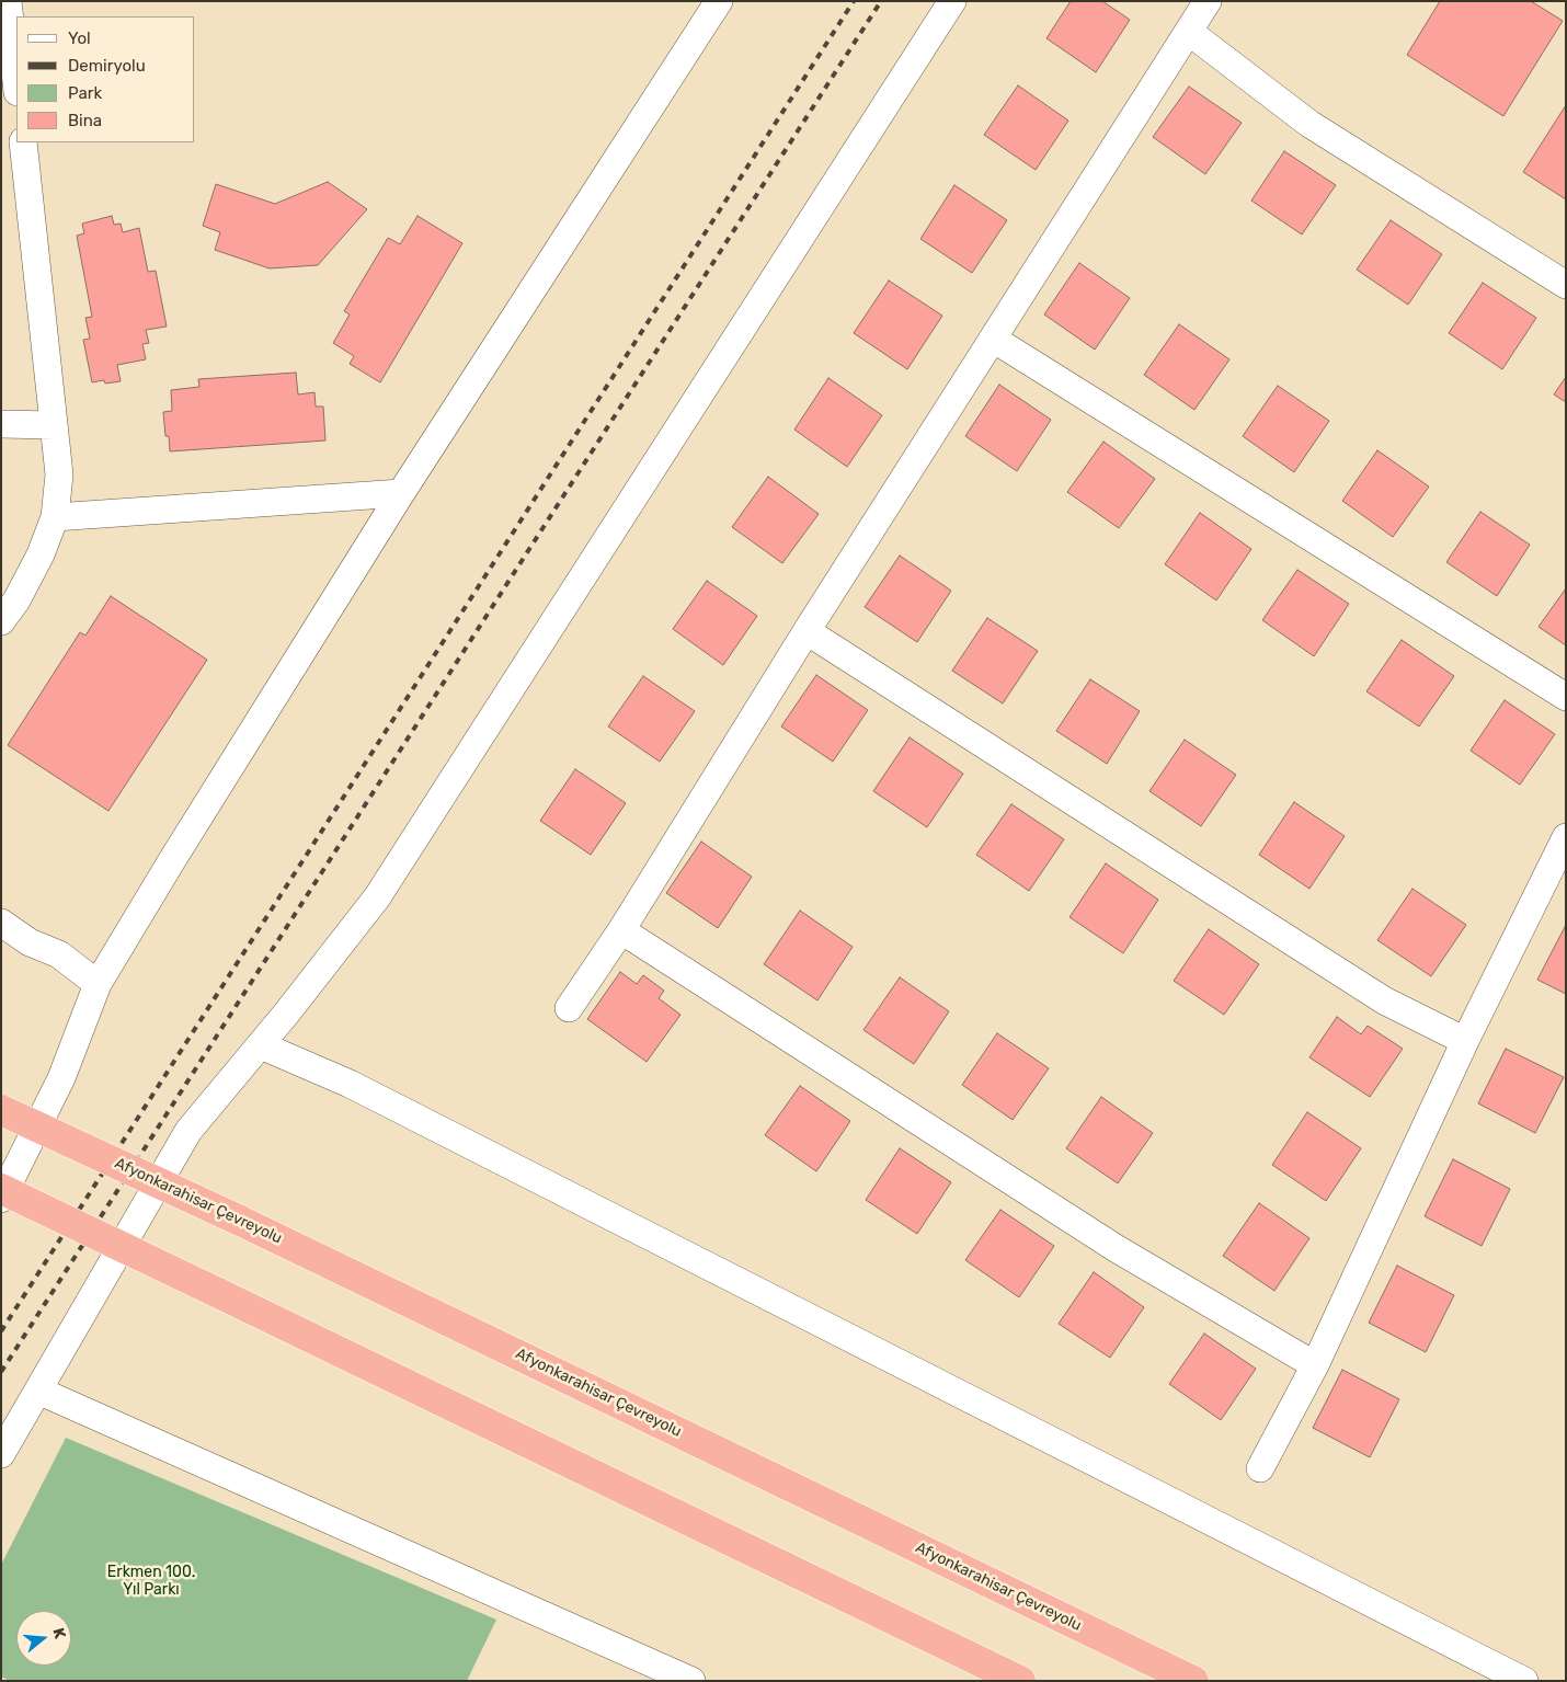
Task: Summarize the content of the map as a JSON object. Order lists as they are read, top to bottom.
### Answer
{
  "streets": {
    "highway": ["Afyonkarahisar Çevreyolu"]
  },
  "parks": ["Erkmen 100. Yıl Parkı"],
  "legend": [
    "Yol",
    "Demiryolu",
    "Park",
    "Bina"
  ],
  "north": "right"
}
